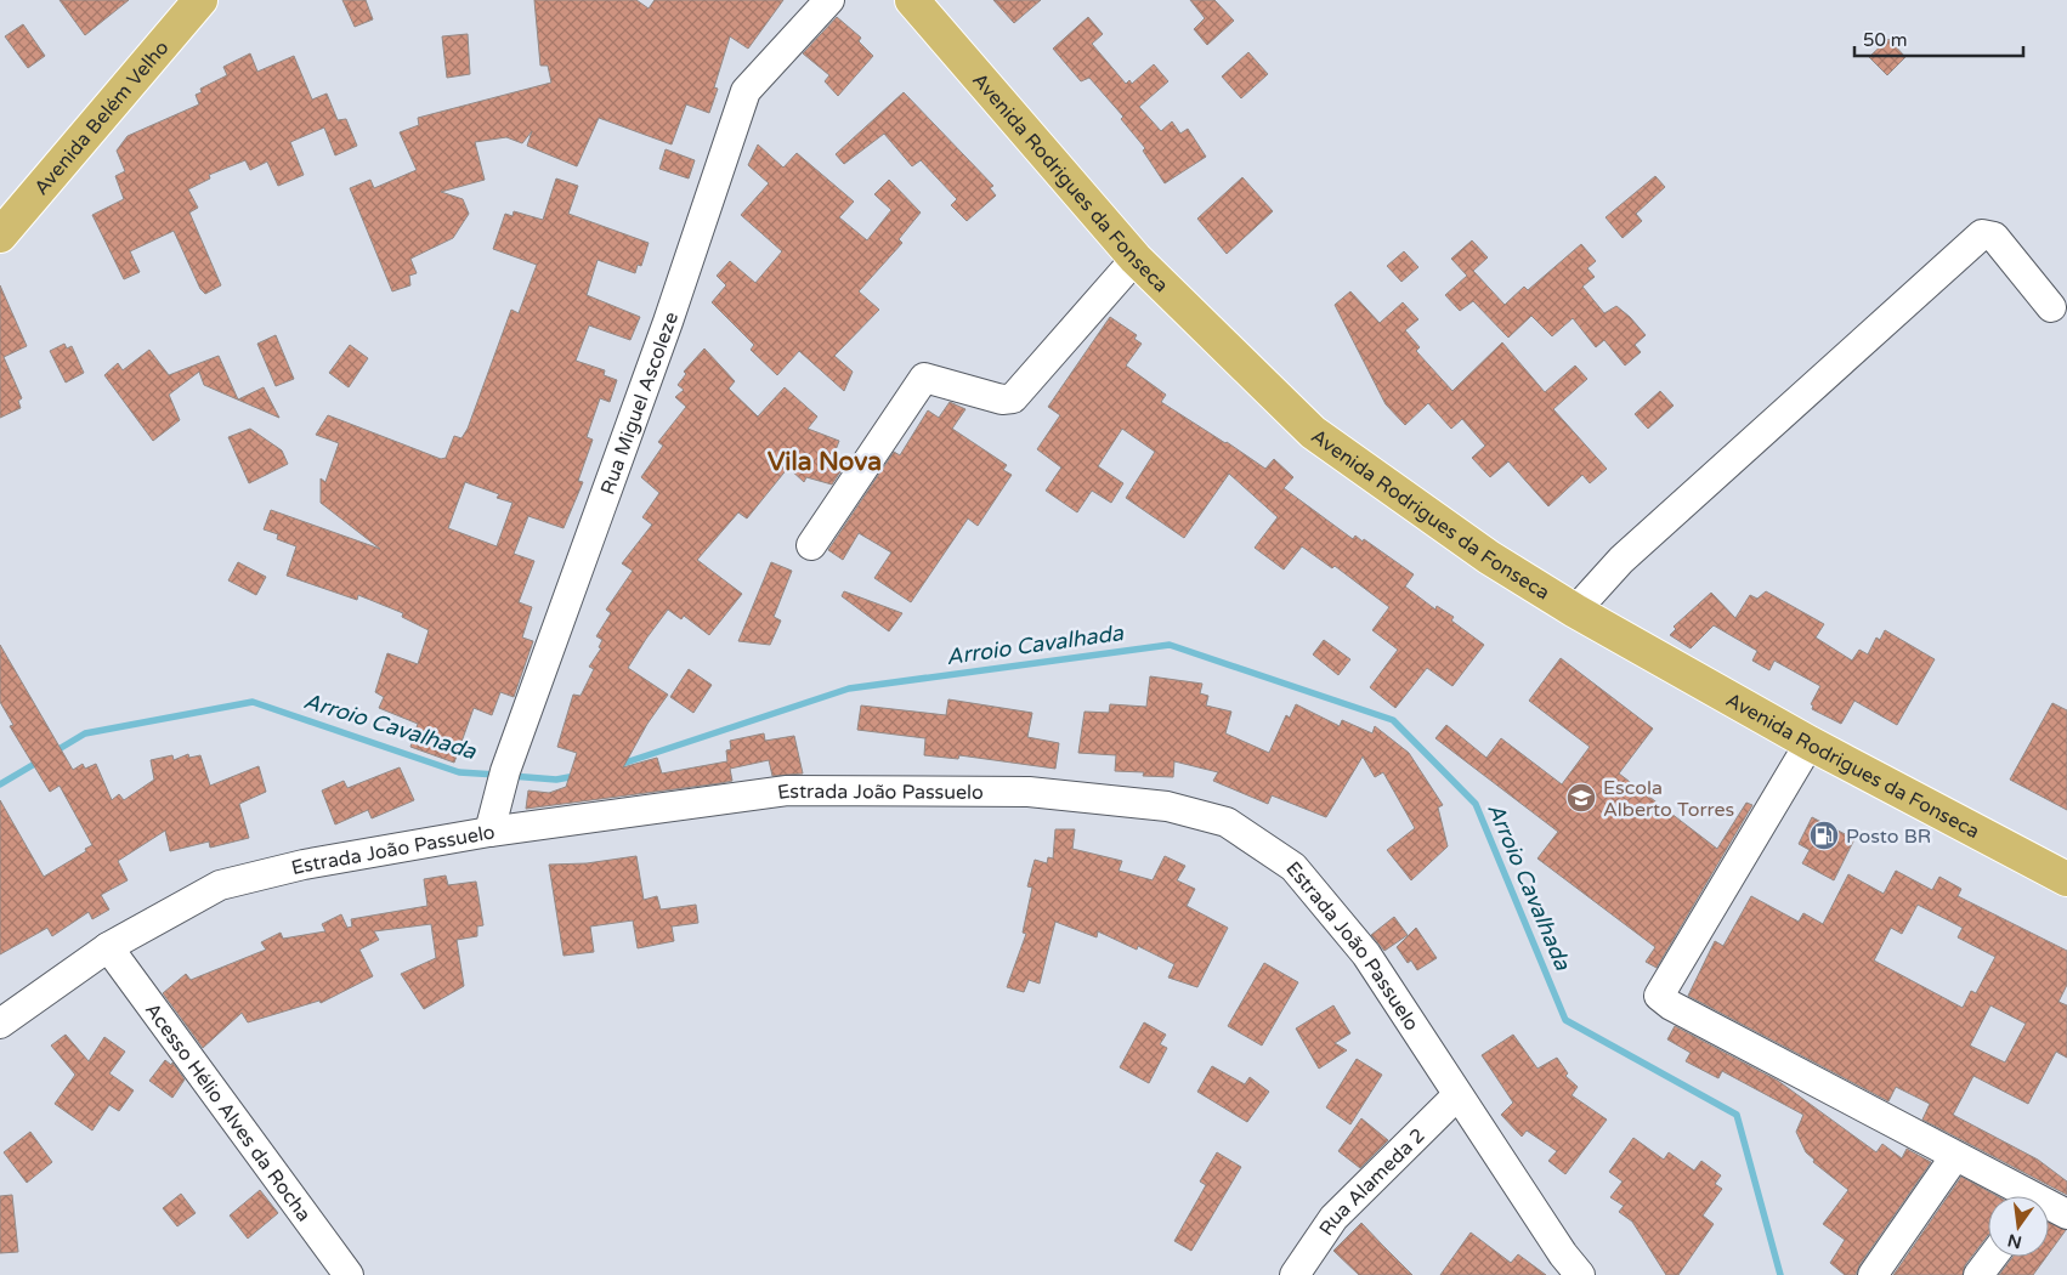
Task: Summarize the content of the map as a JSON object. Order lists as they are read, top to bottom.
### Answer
{
  "streets": {
    "main road": ["Avenida Belém Velho", "Avenida Rodrigues da Fonseca"],
    "street": [
      "Rua Miguel Ascoleze",
      "Estrada João Passuelo",
      "Acesso Hélio Alves da Rocha",
      "Rua Alameda 2"
    ]
  },
  "crossings": [
    ["Rua Miguel Ascoleze", "Estrada João Passuelo"],
    ["Estrada João Passuelo", "Acesso Hélio Alves da Rocha"],
    ["Estrada João Passuelo", "Rua Alameda 2"]
  ],
  "districts": ["Vila Nova"],
  "water": ["Arroio Cavalhada"],
  "places": {
    "school or university": ["Escola Alberto Torres"],
    "fuel station": ["Posto BR"]
  },
  "scale_bar": "50 m",
  "north": "bottom"
}
